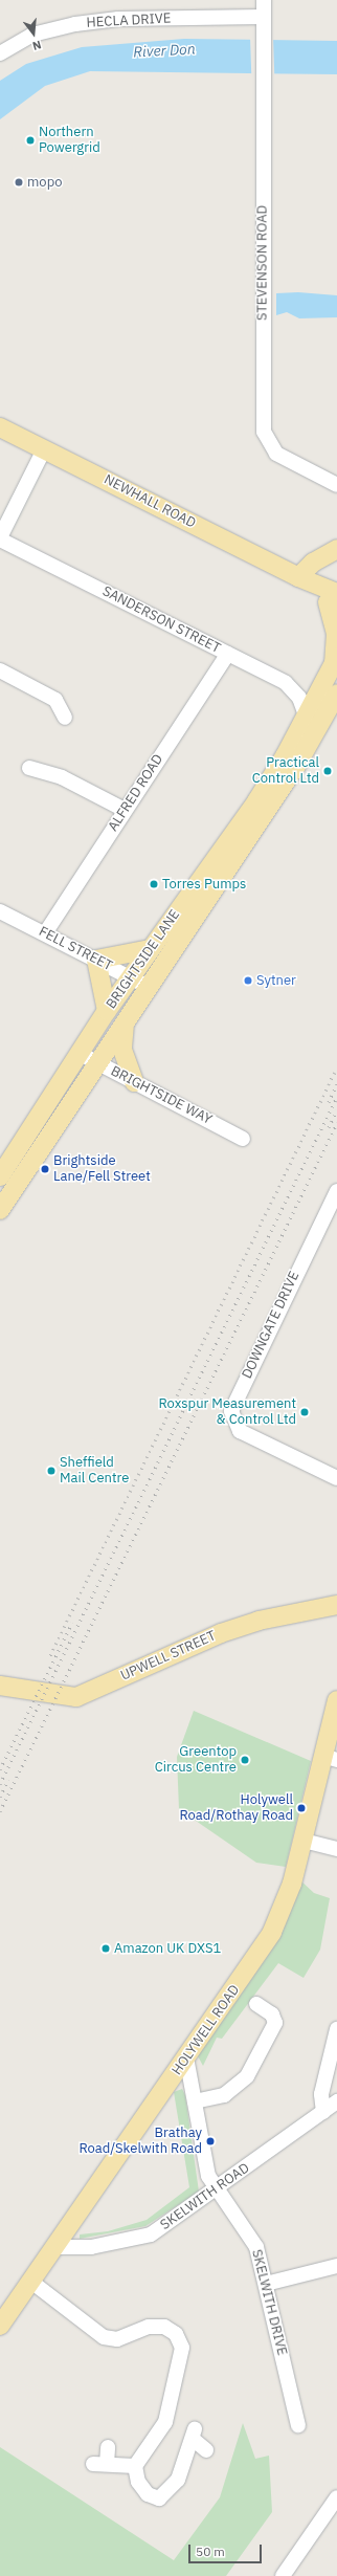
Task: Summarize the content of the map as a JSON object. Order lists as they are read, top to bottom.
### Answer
{
  "streets": {
    "main road": [
      "NEWHALL ROAD",
      "BRIGHTSIDE LANE",
      "UPWELL STREET",
      "HOLYWELL ROAD"
    ],
    "street": [
      "HECLA DRIVE",
      "STEVENSON ROAD",
      "SANDERSON STREET",
      "ALFRED ROAD",
      "FELL STREET",
      "BRIGHTSIDE WAY",
      "DOWNGATE DRIVE",
      "SKELWITH ROAD",
      "SKELWITH DRIVE"
    ]
  },
  "crossings": [
    ["HECLA DRIVE", "STEVENSON ROAD"],
    ["SANDERSON STREET", "ALFRED ROAD"],
    ["SANDERSON STREET", "BRIGHTSIDE LANE"],
    ["ALFRED ROAD", "FELL STREET"],
    ["FELL STREET", "BRIGHTSIDE LANE"],
    ["BRIGHTSIDE LANE", "BRIGHTSIDE WAY"],
    ["HOLYWELL ROAD", "SKELWITH ROAD"],
    ["HOLYWELL ROAD", "SKELWITH DRIVE"],
    ["SKELWITH ROAD", "SKELWITH DRIVE"]
  ],
  "water": ["River Don"],
  "places": [
    "Northern Powergrid",
    "mopo",
    "Practical Control Ltd",
    "Torres Pumps",
    "Sytner",
    "Brightside Lane/Fell Street",
    "Roxspur Measurement & Control Ltd",
    "Sheffield Mail Centre",
    "Greentop Circus Centre",
    "Holywell Road/Rothay Road",
    "Amazon UK DXS1",
    "Brathay Road/Skelwith Road"
  ],
  "scale_bar": "50 m",
  "north": "bottom"
}
